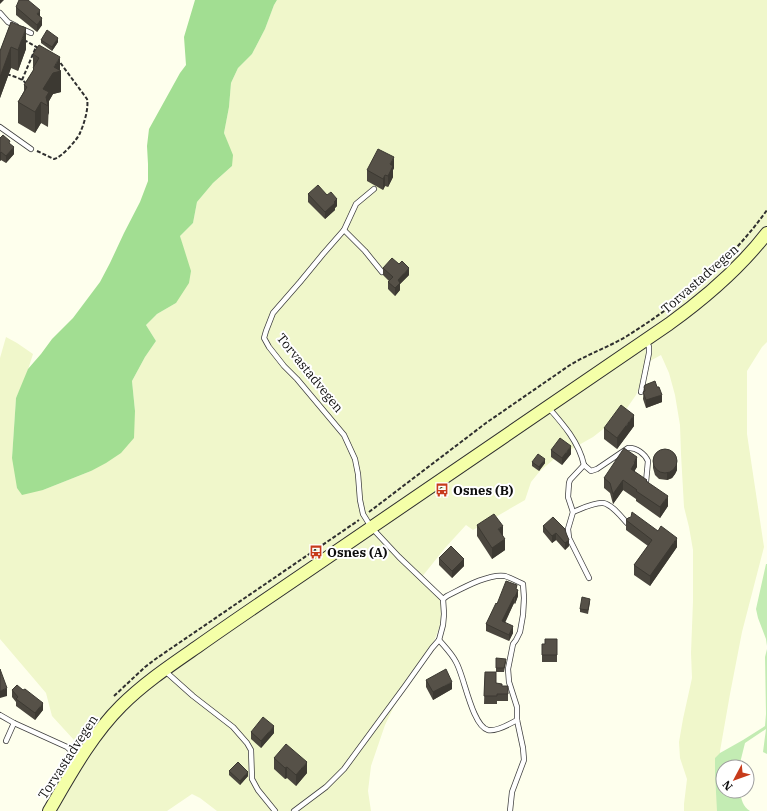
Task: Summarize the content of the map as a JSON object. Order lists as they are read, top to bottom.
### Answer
{
  "streets": {
    "main road": ["Torvastadvegen"]
  },
  "places": {
    "bus stop": ["Osnes (B)", "Osnes (A)"]
  },
  "north": "bottom left"
}
